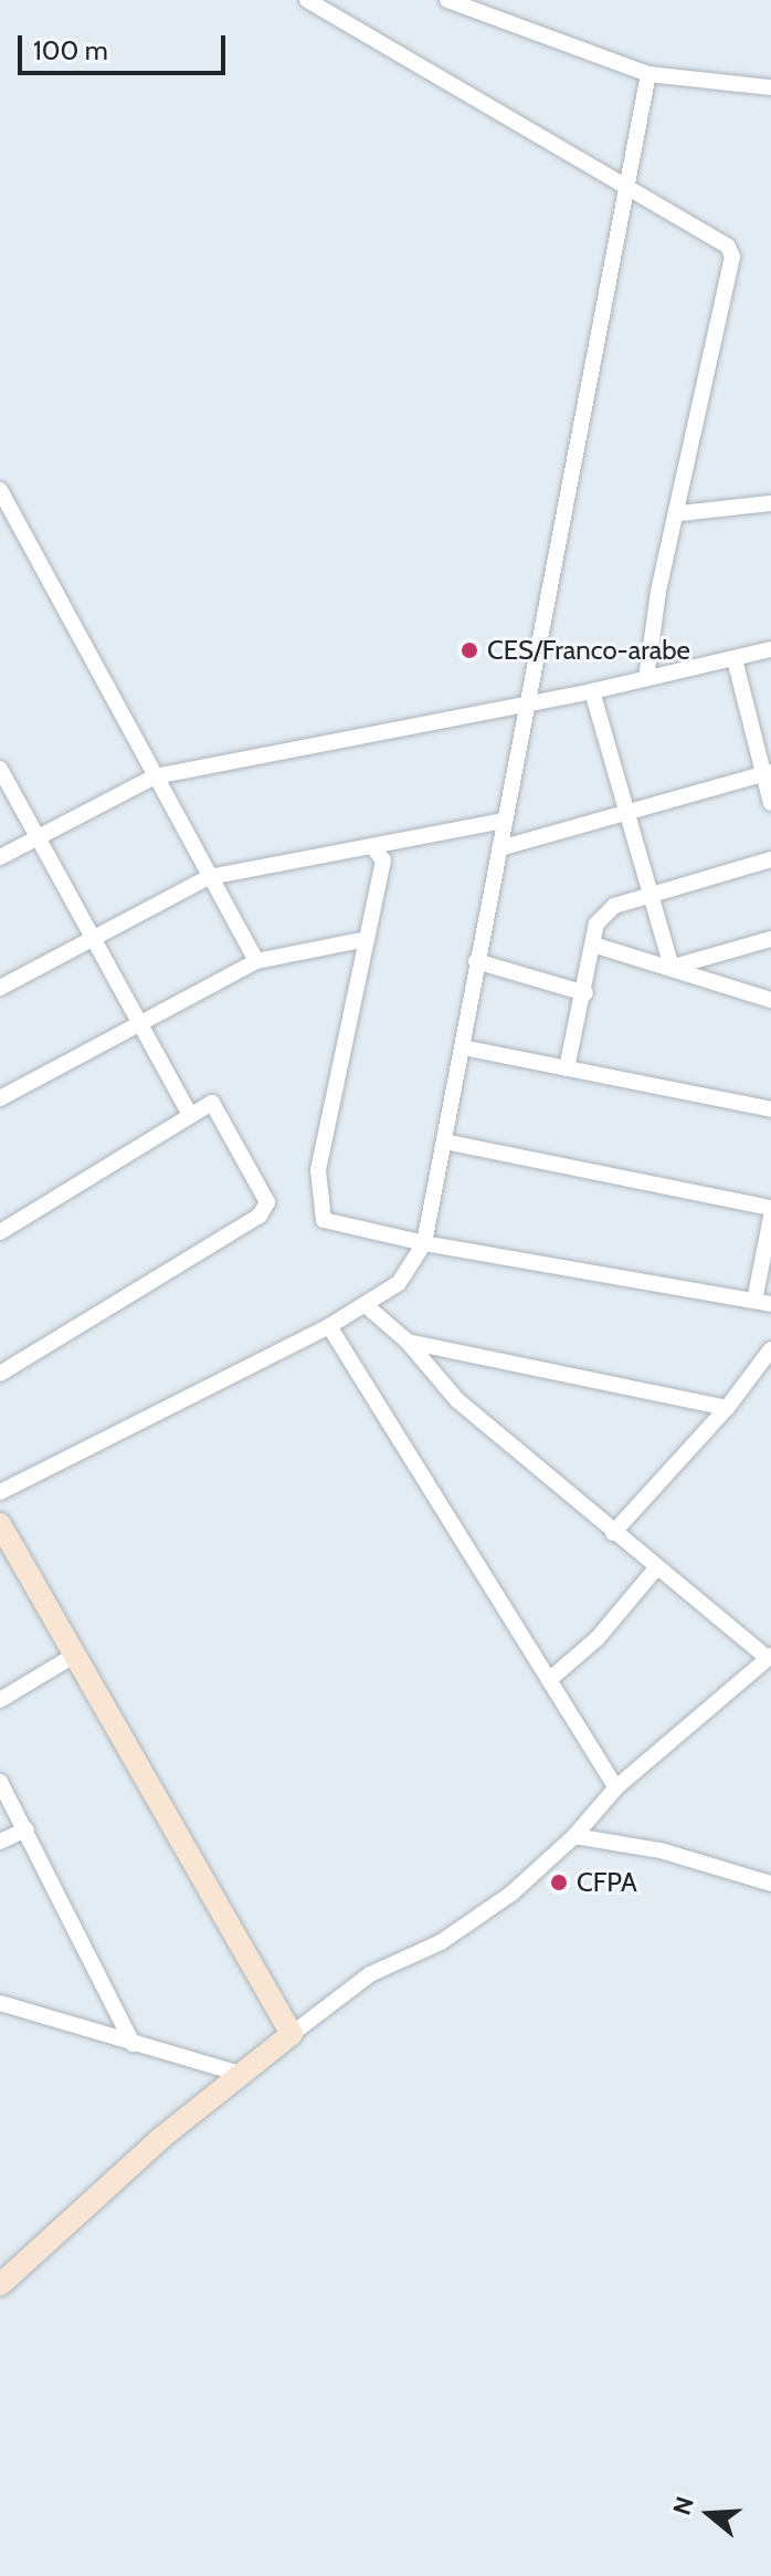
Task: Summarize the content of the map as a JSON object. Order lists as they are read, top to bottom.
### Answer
{
  "places": ["CES/Franco-arabe", "CFPA"],
  "scale_bar": "100 m",
  "north": "left"
}
